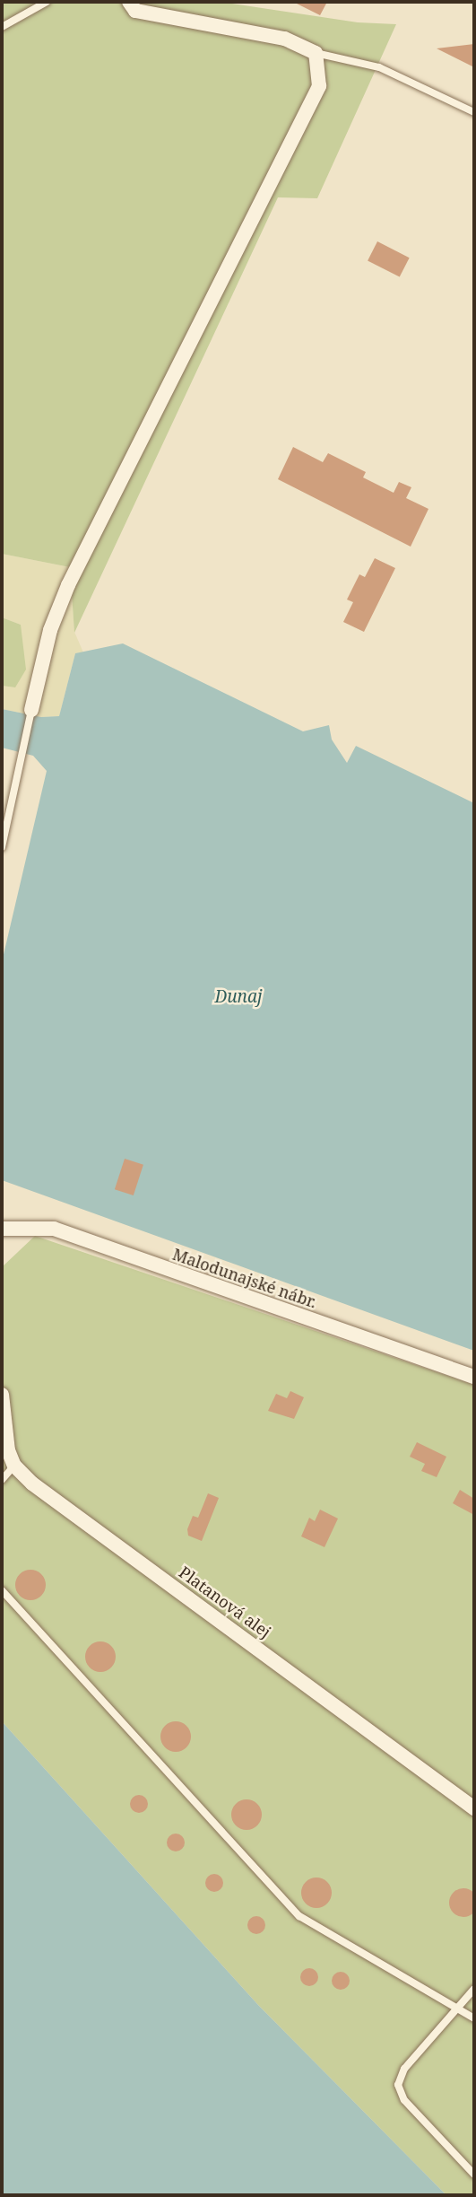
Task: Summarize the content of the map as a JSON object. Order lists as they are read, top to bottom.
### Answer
{
  "streets": {
    "street": ["Malodunajské nábr.", "Platanová alej"]
  },
  "water": ["Dunaj"]
}
